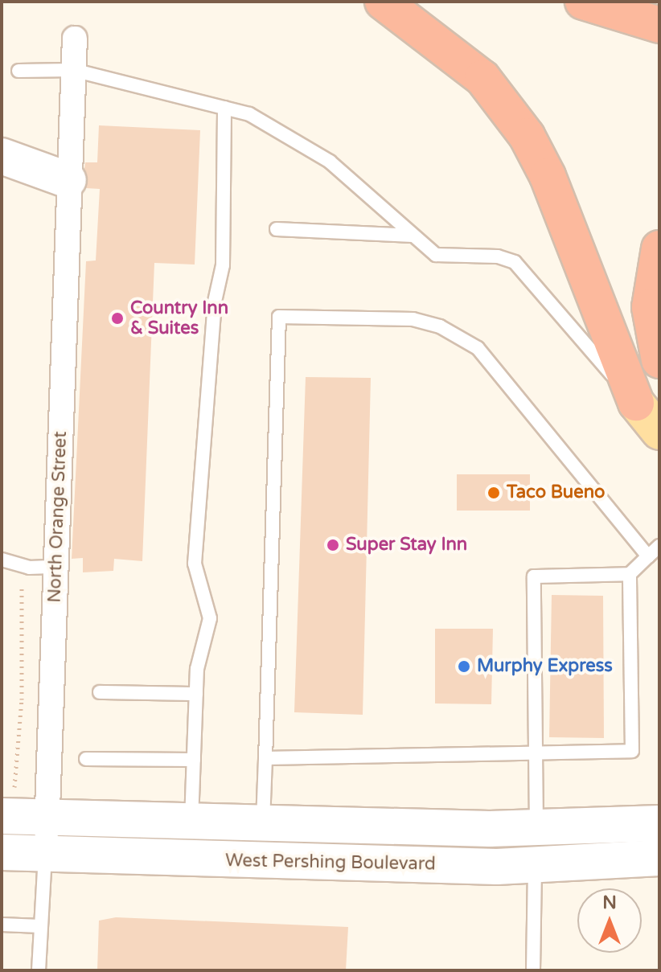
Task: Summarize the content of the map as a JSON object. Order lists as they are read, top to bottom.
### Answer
{
  "streets": {
    "main road": ["West Pershing Boulevard"],
    "street": ["North Orange Street"]
  },
  "crossings": [
    ["North Orange Street", "West Pershing Boulevard"]
  ],
  "places": [
    "Country Inn & Suites",
    "Taco Bueno",
    "Super Stay Inn",
    "Murphy Express"
  ],
  "north": "top"
}
